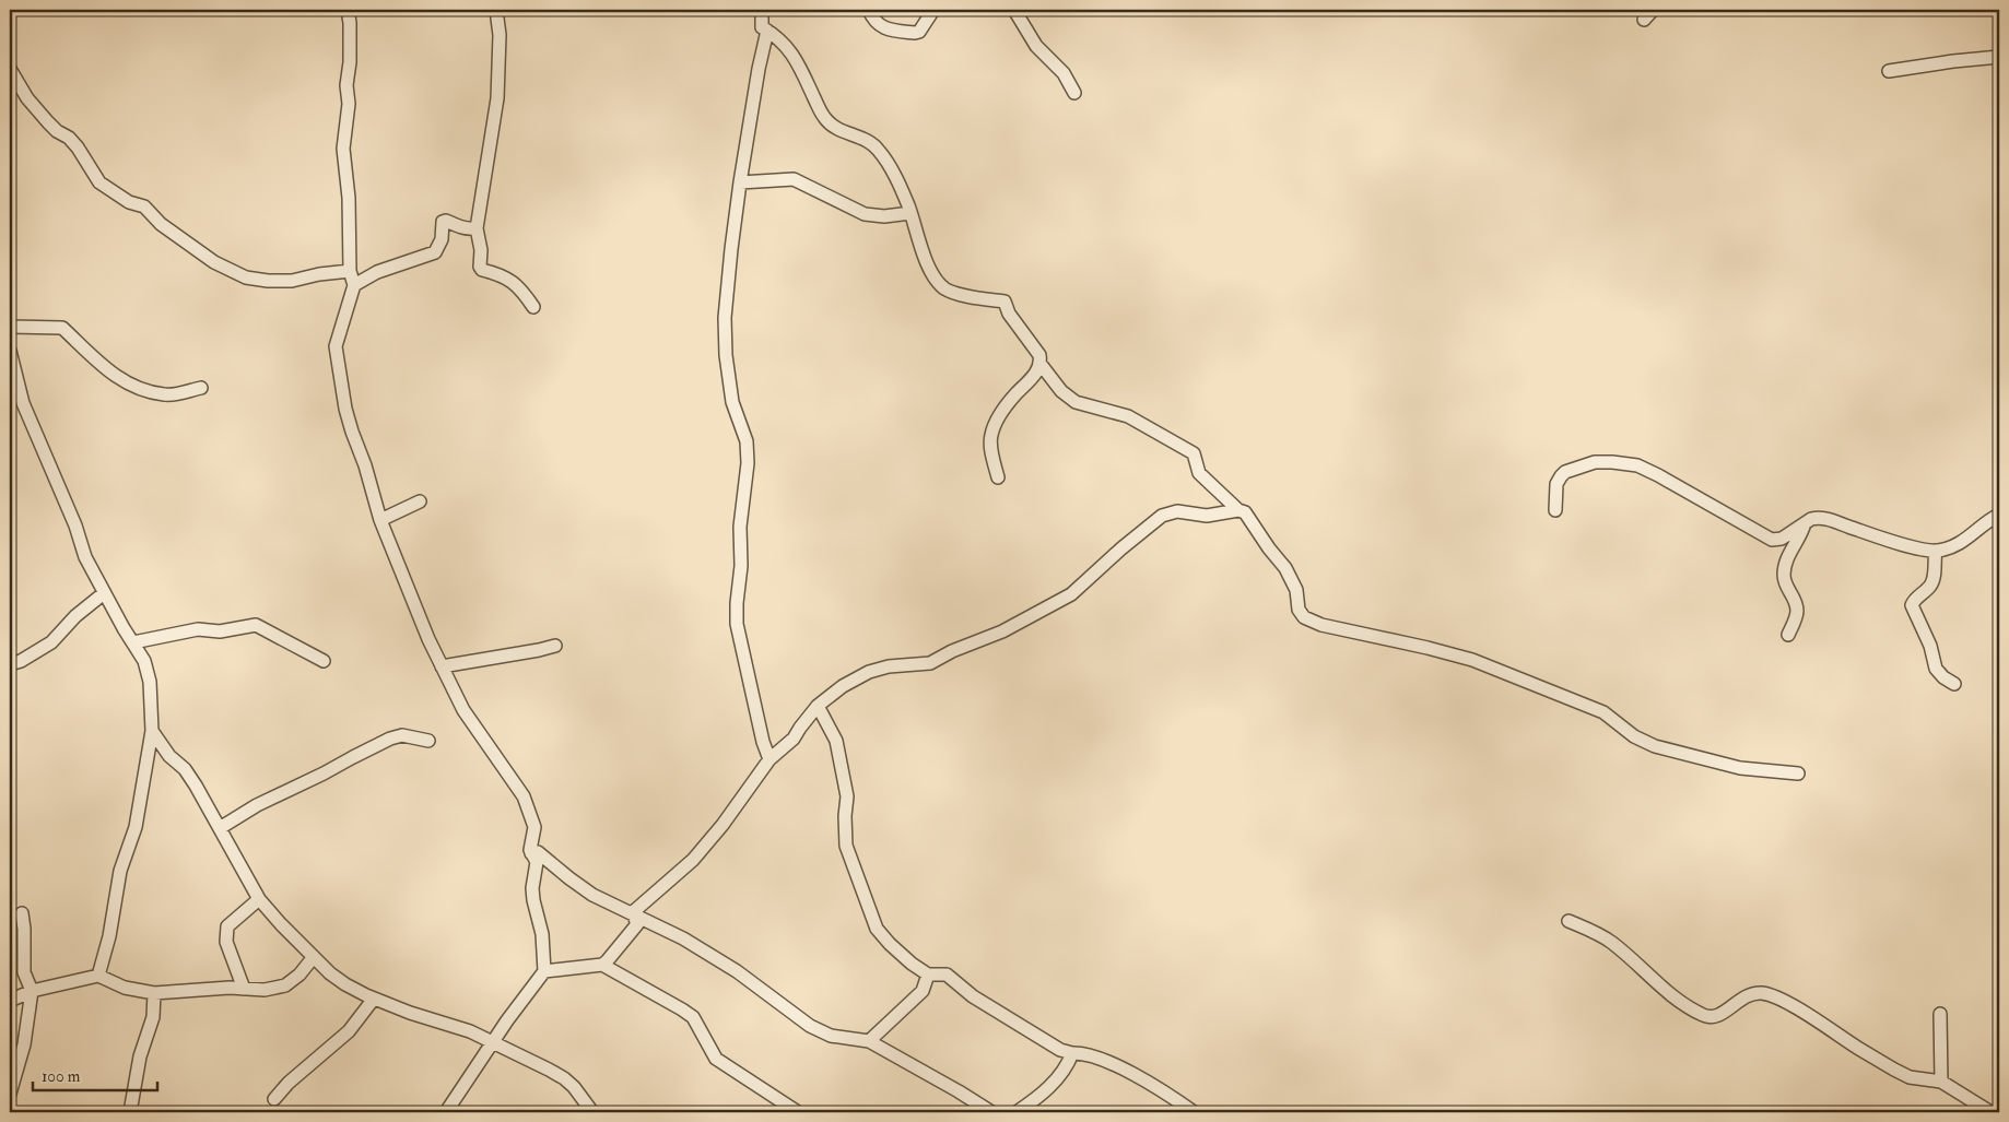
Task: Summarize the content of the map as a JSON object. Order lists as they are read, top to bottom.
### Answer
{
  "scale_bar": "100 m"
}
